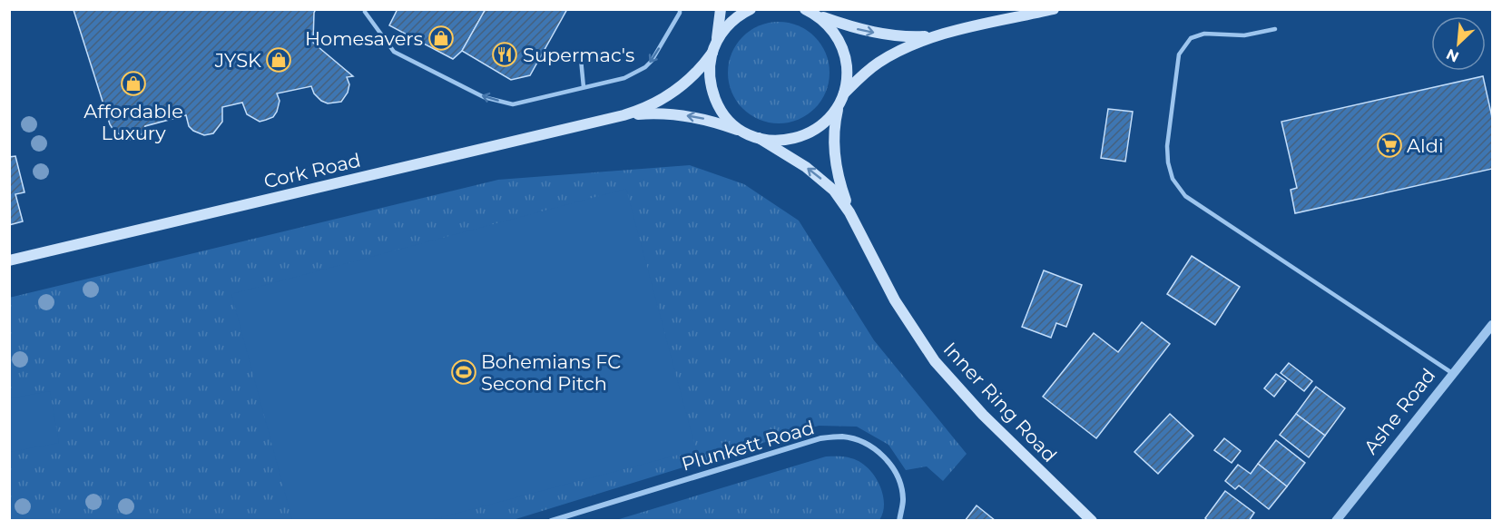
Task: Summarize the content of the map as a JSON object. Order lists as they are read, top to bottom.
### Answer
{
  "streets": {
    "main road": ["Cork Road", "Inner Ring Road"],
    "street": ["Ashe Road", "Plunkett Road"]
  },
  "places": {
    "shop": ["Homesavers", "JYSK", "Affordable Luxury"],
    "restaurant": ["Supermac's"],
    "supermarket": ["Aldi"],
    "sports": ["Bohemians FC Second Pitch"]
  },
  "north": "bottom left"
}
